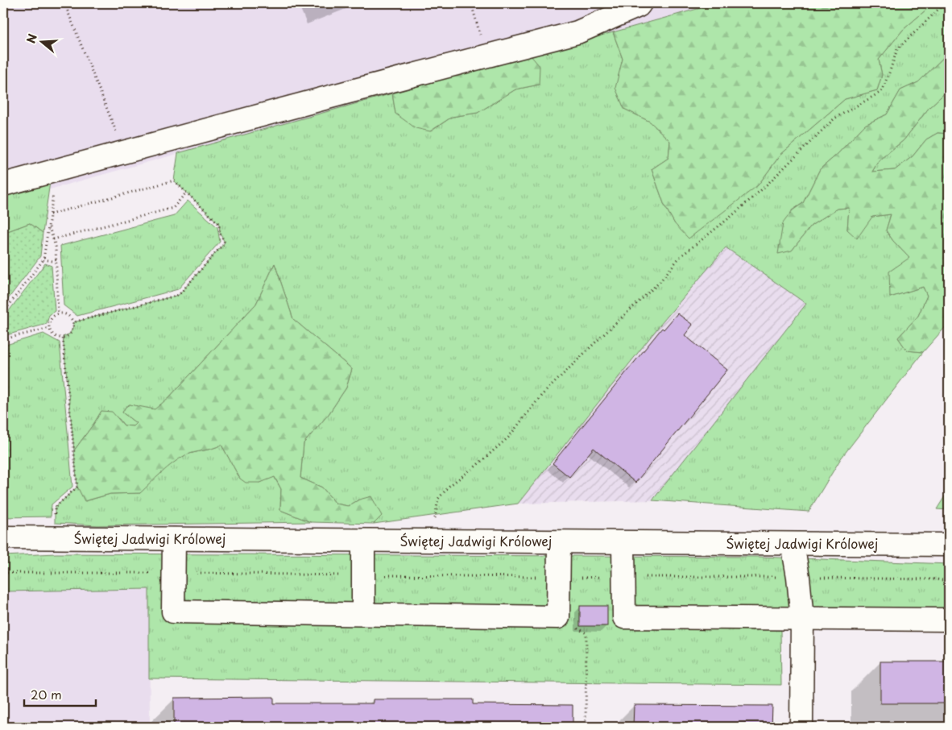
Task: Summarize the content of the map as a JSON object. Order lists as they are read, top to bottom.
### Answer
{
  "streets": {
    "street": ["Świętej Jadwigi Królowej"]
  },
  "scale_bar": "20 m",
  "north": "left"
}
